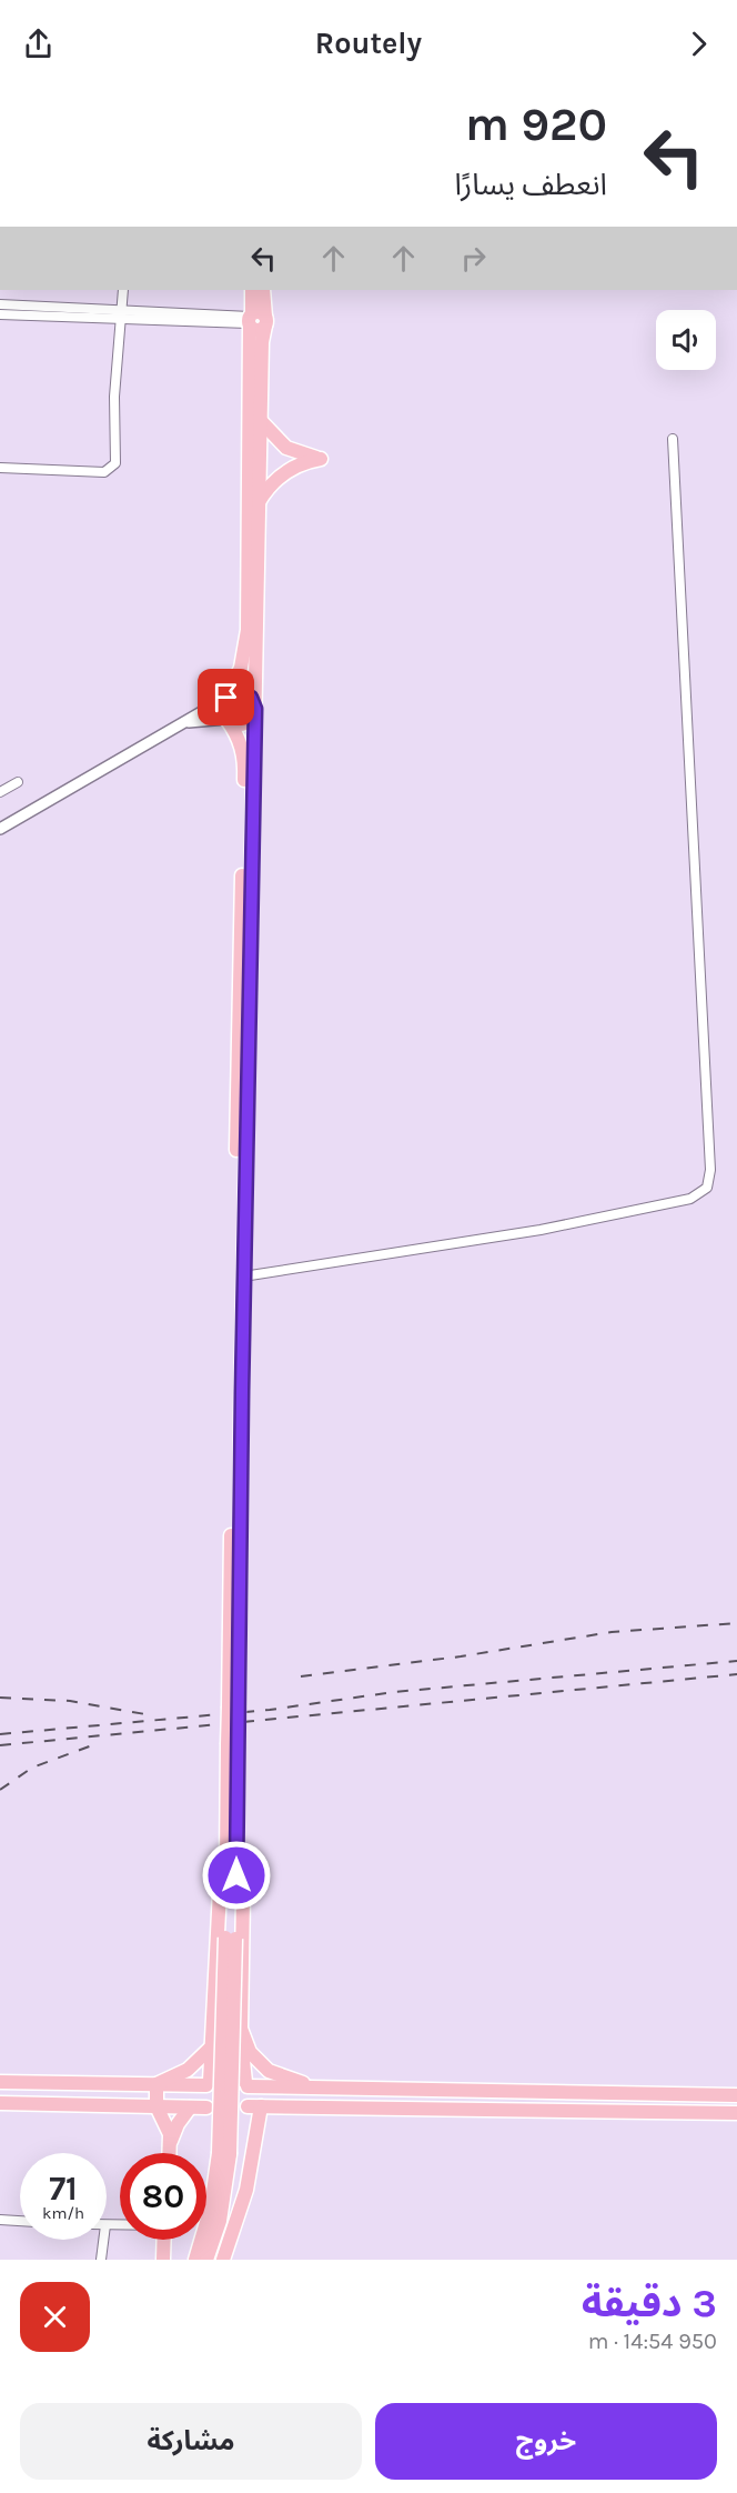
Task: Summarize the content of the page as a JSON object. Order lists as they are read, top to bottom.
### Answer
{
  "page": {
    "header": "Routely",
    "turn": ["920 m", "انعطف يسارًا"],
    "speed": "71 km/h",
    "limit": "80",
    "heading": ["3 دقيقة", "950 m · 14:54"],
    "buttons": ["خروج", "مشاركة"]
  }
}
